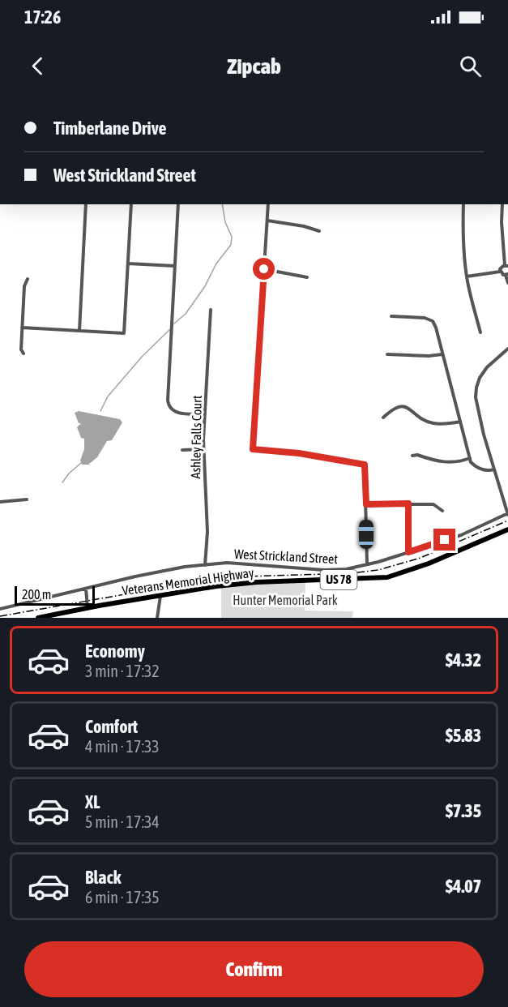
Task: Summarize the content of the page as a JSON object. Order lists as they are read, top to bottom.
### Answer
{
  "streets": {
    "main road": ["US 78", "Veterans Memorial Highway"],
    "street": ["Ashley Falls Court", "West Strickland Street"]
  },
  "crossings": [
    ["Ashley Falls Court", "West Strickland Street"]
  ],
  "parks": ["Hunter Memorial Park"],
  "scale_bar": "200 m",
  "page": {
    "status": "17:26",
    "header": "Zipcab",
    "banner": ["Timberlane Drive", "West Strickland Street"],
    "scale": "200 m",
    "list": [
      {
        "name": "Economy",
        "note": "3 min · 17:32",
        "value": "$4.32"
      },
      {
        "name": "Comfort",
        "note": "4 min · 17:33",
        "value": "$5.83"
      },
      {
        "name": "XL",
        "note": "5 min · 17:34",
        "value": "$7.35"
      },
      {
        "name": "Black",
        "note": "6 min · 17:35",
        "value": "$4.07"
      }
    ],
    "buttons": "Confirm"
  }
}
